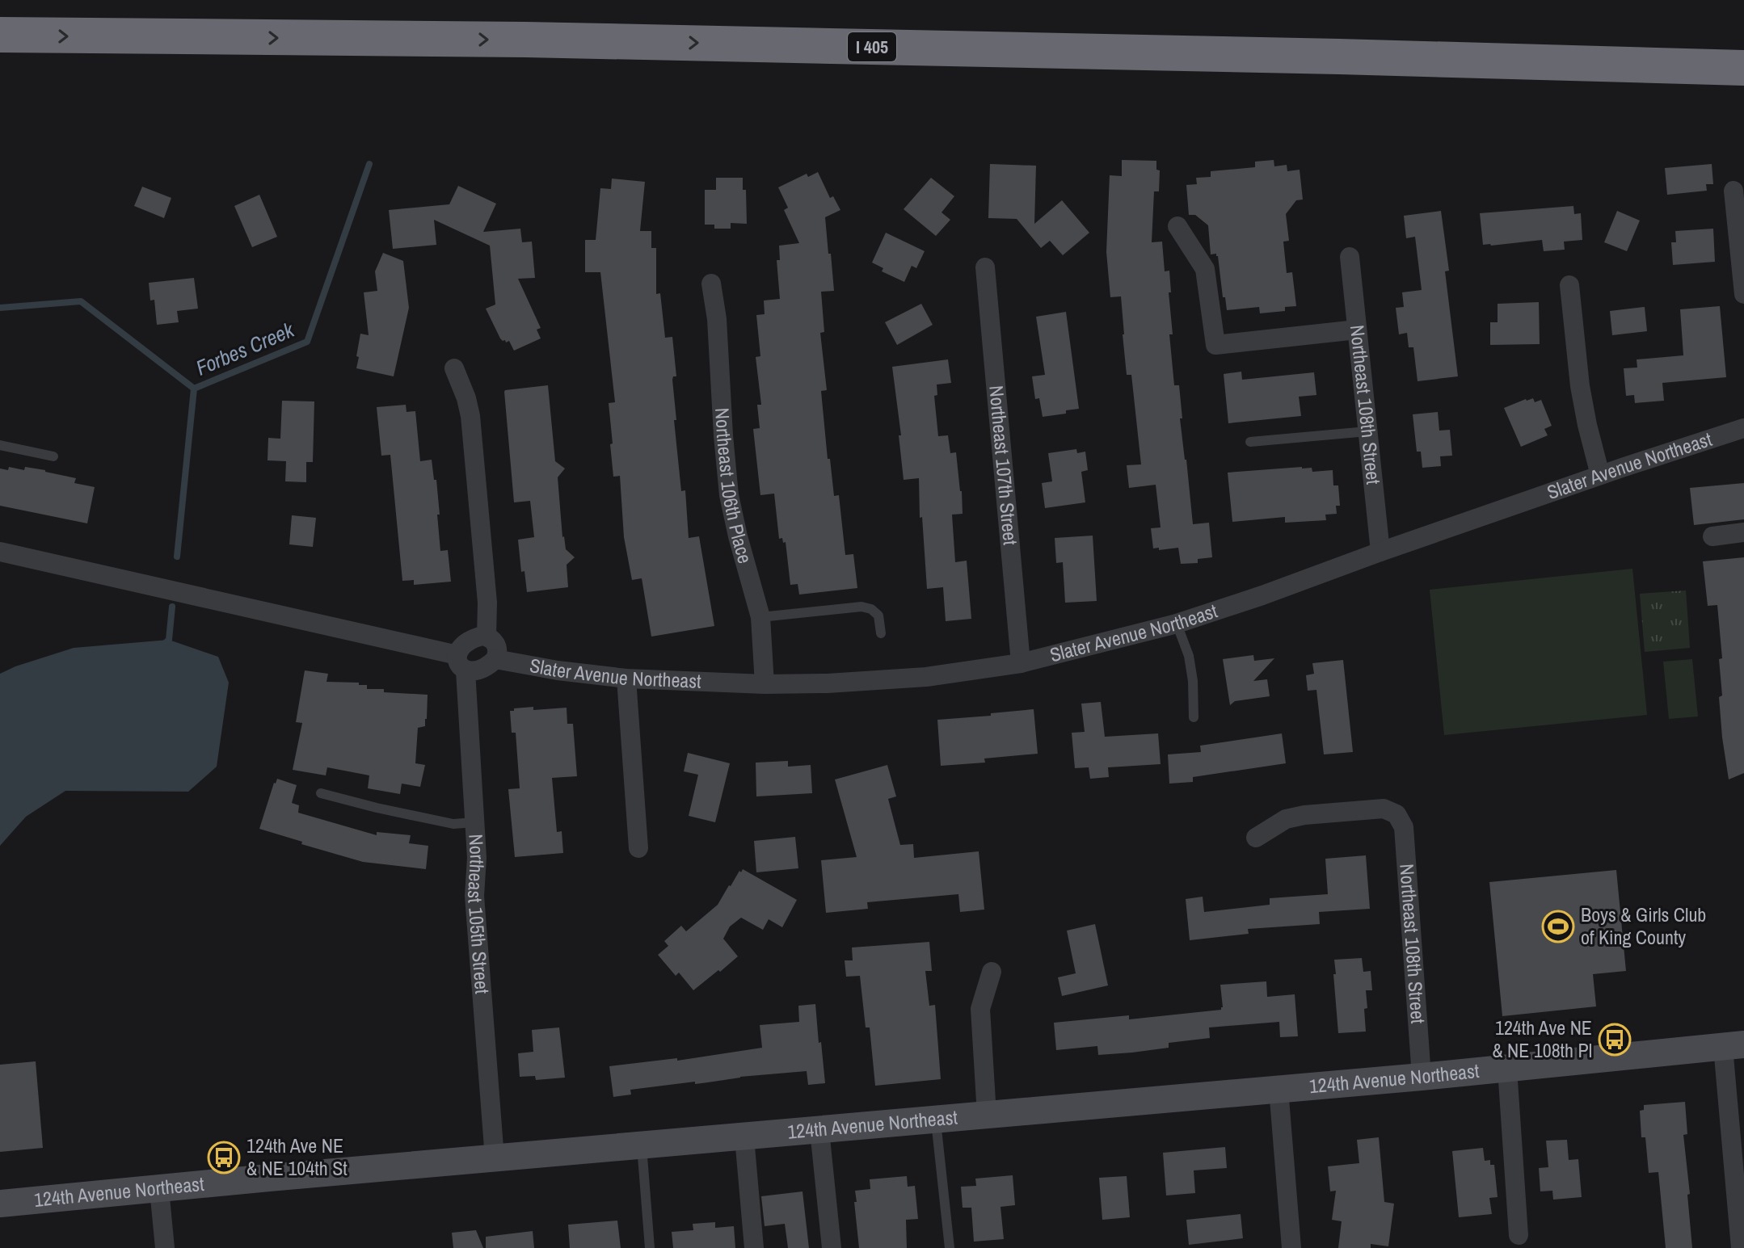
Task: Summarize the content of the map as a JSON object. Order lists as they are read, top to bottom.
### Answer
{
  "streets": {
    "highway": ["I 405"],
    "main road": ["124th Avenue Northeast"],
    "street": [
      "Northeast 108th Street",
      "Northeast 107th Street",
      "Slater Avenue Northeast",
      "Northeast 106th Place",
      "Northeast 105th Street"
    ]
  },
  "crossings": [
    ["Northeast 108th Street", "Slater Avenue Northeast"],
    ["Northeast 108th Street", "124th Avenue Northeast"],
    ["Northeast 107th Street", "Slater Avenue Northeast"],
    ["Slater Avenue Northeast", "Northeast 106th Place"],
    ["Slater Avenue Northeast", "Northeast 105th Street"],
    ["Northeast 105th Street", "124th Avenue Northeast"]
  ],
  "water": ["Forbes Creek"],
  "places": {
    "sports": ["Boys & Girls Club of King County"],
    "bus stop": ["124th Ave NE & NE 108th Pl", "124th Ave NE & NE 104th St"]
  }
}
